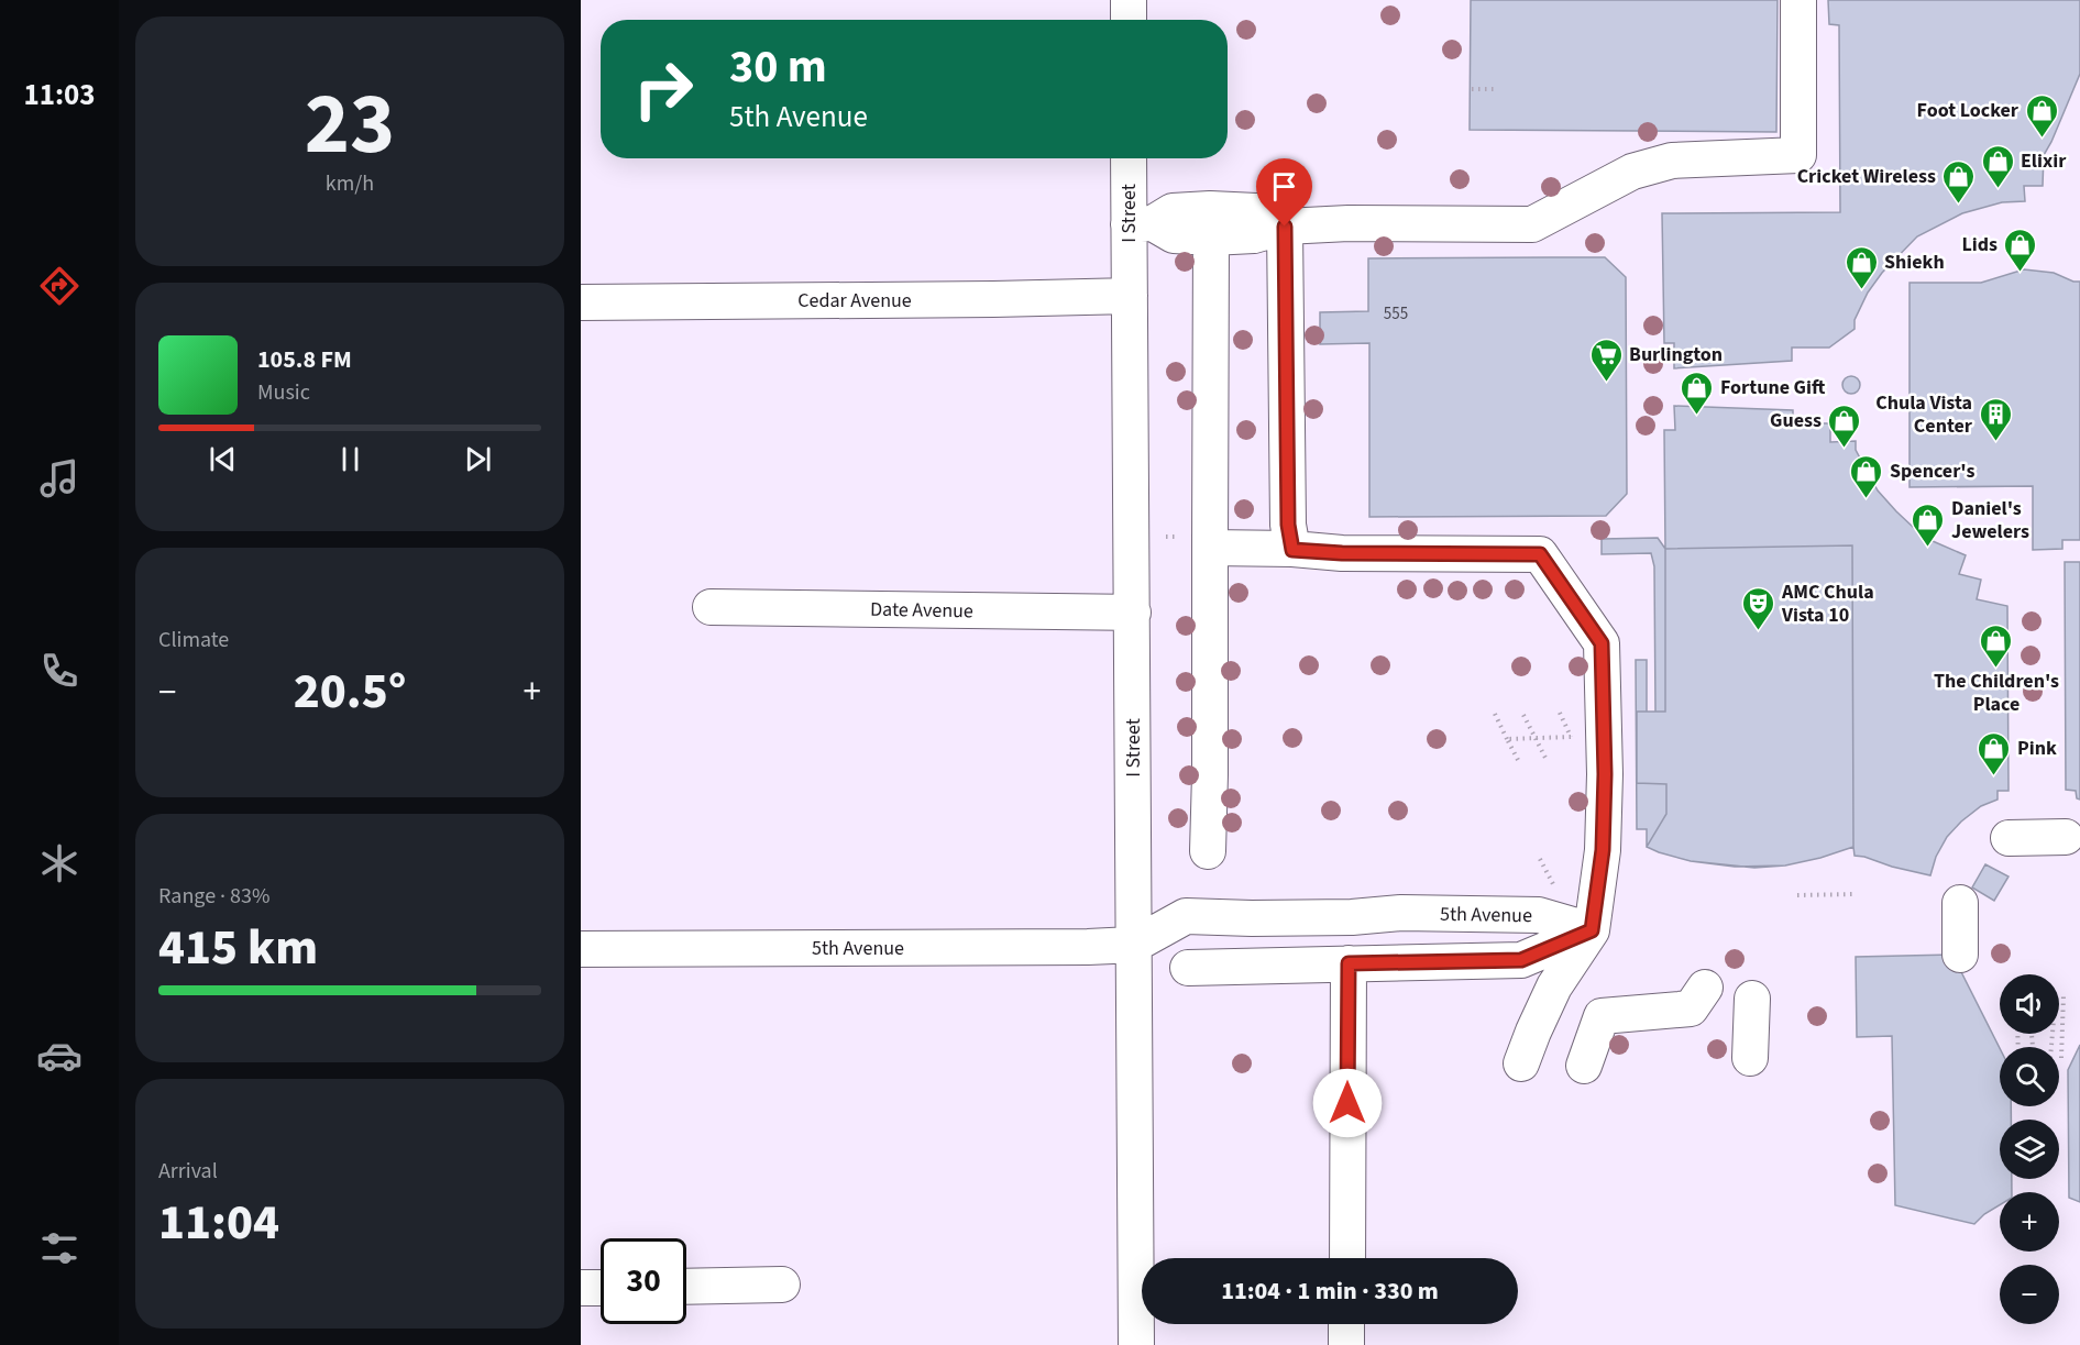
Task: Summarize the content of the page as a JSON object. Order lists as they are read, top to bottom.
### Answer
{
  "streets": {
    "street": [
      "I Street",
      "Cedar Avenue",
      "Date Avenue",
      "5th Avenue"
    ]
  },
  "crossings": [
    ["I Street", "Cedar Avenue"],
    ["I Street", "Date Avenue"],
    ["I Street", "5th Avenue"]
  ],
  "places": {
    "shop": [
      "Foot Locker",
      "Elixir",
      "Cricket Wireless",
      "Lids",
      "Shiekh",
      "Fortune Gift",
      "Guess",
      "Spencer's",
      "Daniel's Jewelers",
      "The Children's Place",
      "Pink"
    ],
    "supermarket": ["Burlington"],
    "building": ["Chula Vista Center"],
    "theatre": ["AMC Chula Vista 10"]
  },
  "house_numbers": ["555"],
  "page": {
    "tabs": "11:03",
    "tile": [
      ["23", "km/h"],
      "Climate",
      ["Range · 83%", "415 km"],
      ["Arrival", "11:04"]
    ],
    "turn": ["30 m", "5th Avenue"],
    "song": ["105.8 FM", "Music"],
    "heat": ["−", "20.5°", "+"],
    "map_buttons": ["+", "−"],
    "limit": "30",
    "trip": "11:04 · 1 min · 330 m"
  }
}
